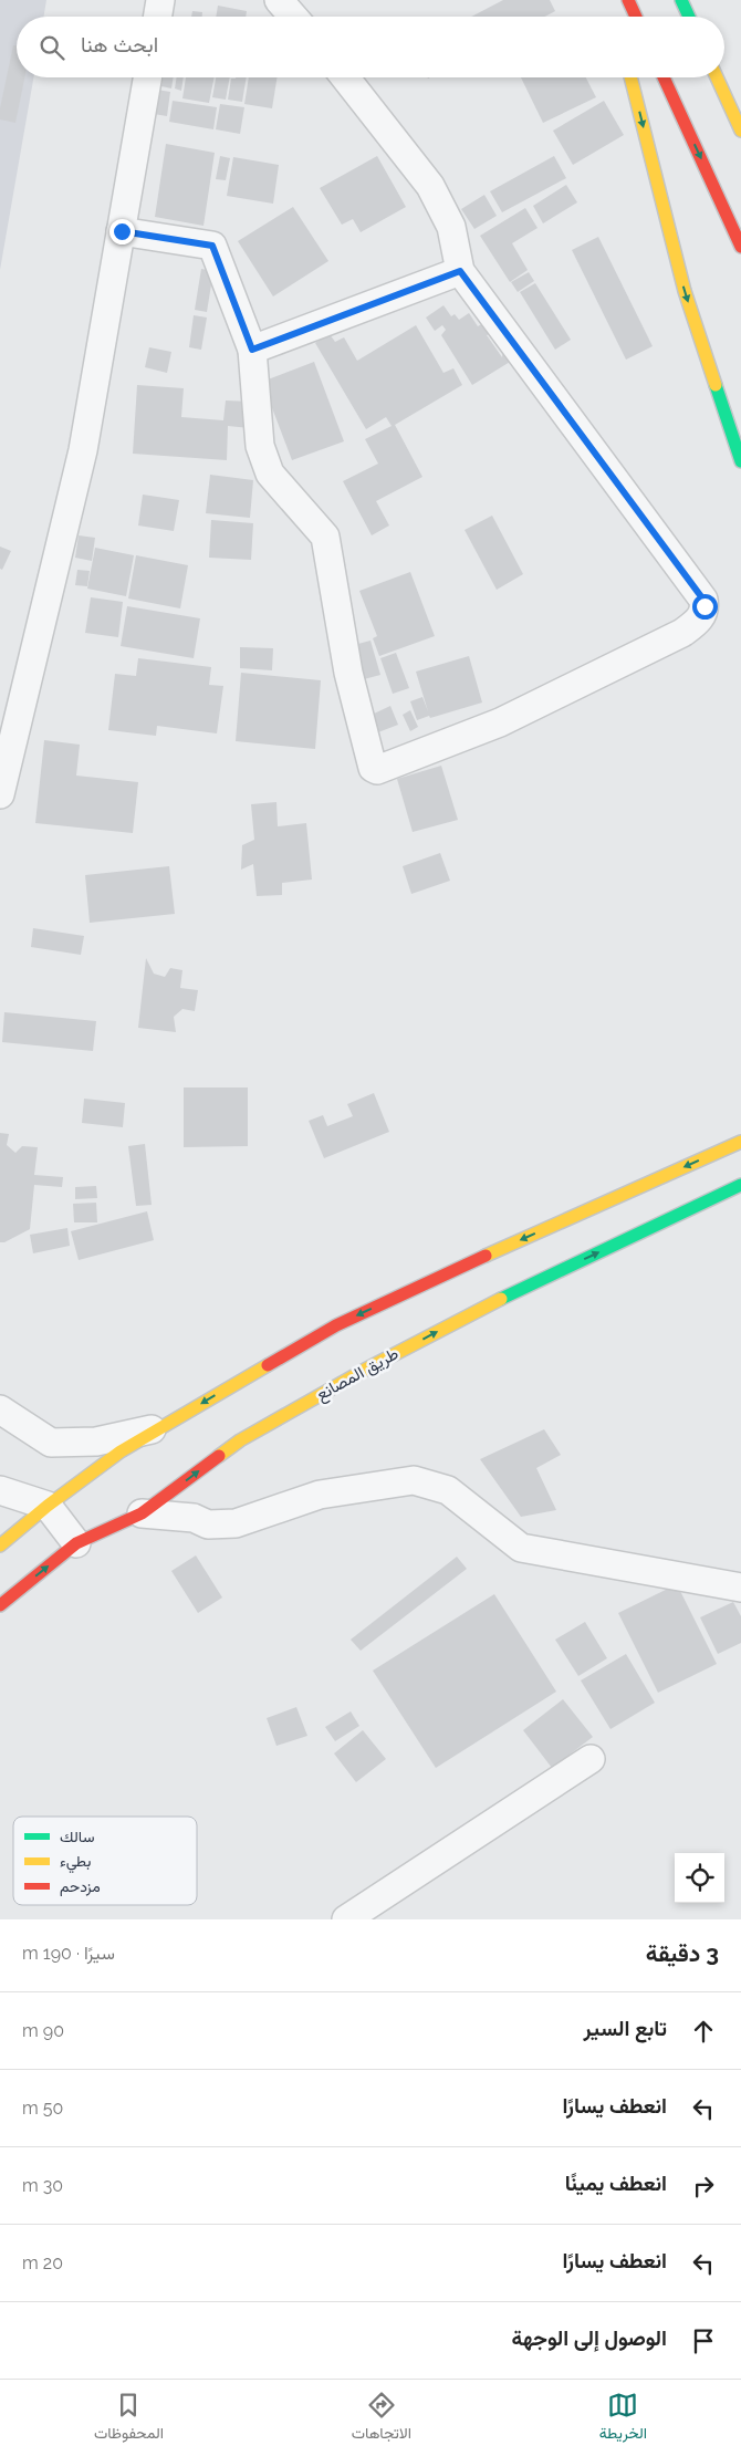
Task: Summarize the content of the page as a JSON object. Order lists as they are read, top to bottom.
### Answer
{
  "streets": {
    "main road": ["طريق المصانع"]
  },
  "legend": ["سالك", "بطيء", "مزدحم"],
  "page": {
    "search": "ابحث هنا",
    "heading": ["3 دقيقة", "سيرًا · 190 m"],
    "list": [
      ["تابع السير", "90 m"],
      ["انعطف يسارًا", "50 m"],
      ["انعطف يمينًا", "30 m"],
      ["انعطف يسارًا", "20 m"],
      "الوصول إلى الوجهة"
    ],
    "nav": ["الخريطة", "الاتجاهات", "المحفوظات"]
  }
}
